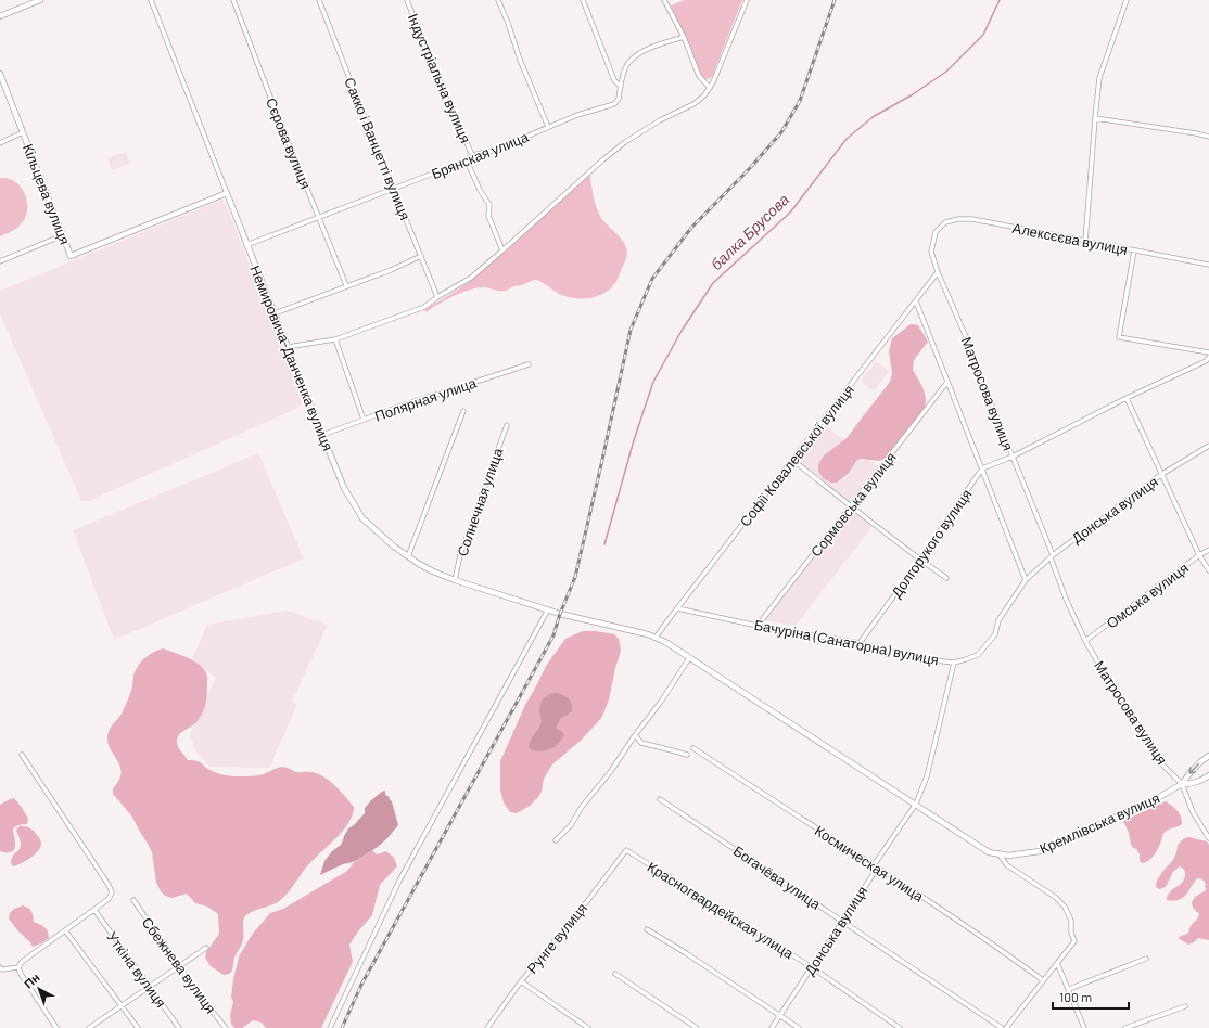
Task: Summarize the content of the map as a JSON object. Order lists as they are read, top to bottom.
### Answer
{
  "streets": {
    "street": [
      "Індустріальна вулиця",
      "Сєрова вулиця",
      "Сакко і Ванцетті вулиця",
      "Брянская улица",
      "Кільцева вулиця",
      "Алексєєва вулиця",
      "Немировича-Данченка вулиця",
      "Матросова вулиця",
      "Полярная улица",
      "Софії Ковалевської вулиця",
      "Солнечная улица",
      "Сормовська вулиця",
      "Донська вулиця",
      "Долгорукого вулиця",
      "Омська вулиця",
      "Бачуріна (Санаторна) вулиця",
      "Кремлівська вулиця",
      "Космическая улица",
      "Богачёва улица",
      "Красногвардейская улица",
      "Рунге вулиця",
      "Сбежнева вулиця",
      "Уткiна вулиця"
    ]
  },
  "crossings": [
    ["Індустріальна вулиця", "Брянская улица"],
    ["Сєрова вулиця", "Брянская улица"],
    ["Сакко і Ванцетті вулиця", "Брянская улица"],
    ["Брянская улица", "Немировича-Данченка вулиця"],
    ["Кільцева вулиця", "Немировича-Данченка вулиця"],
    ["Алексєєва вулиця", "Матросова вулиця"],
    ["Немировича-Данченка вулиця", "Полярная улица"],
    ["Немировича-Данченка вулиця", "Софії Ковалевської вулиця"],
    ["Немировича-Данченка вулиця", "Солнечная улица"],
    ["Немировича-Данченка вулиця", "Донська вулиця"],
    ["Немировича-Данченка вулиця", "Кремлівська вулиця"],
    ["Матросова вулиця", "Софії Ковалевської вулиця"],
    ["Матросова вулиця", "Донська вулиця"],
    ["Матросова вулиця", "Омська вулиця"],
    ["Матросова вулиця", "Кремлівська вулиця"],
    ["Софії Ковалевської вулиця", "Бачуріна (Санаторна) вулиця"],
    ["Сормовська вулиця", "Бачуріна (Санаторна) вулиця"],
    ["Донська вулиця", "Бачуріна (Санаторна) вулиця"],
    ["Донська вулиця", "Космическая улица"],
    ["Донська вулиця", "Богачёва улица"],
    ["Донська вулиця", "Красногвардейская улица"],
    ["Долгорукого вулиця", "Бачуріна (Санаторна) вулиця"],
    ["Красногвардейская улица", "Рунге вулиця"]
  ],
  "water": ["балка Брусова"],
  "scale_bar": "100 m",
  "north": "top left"
}
